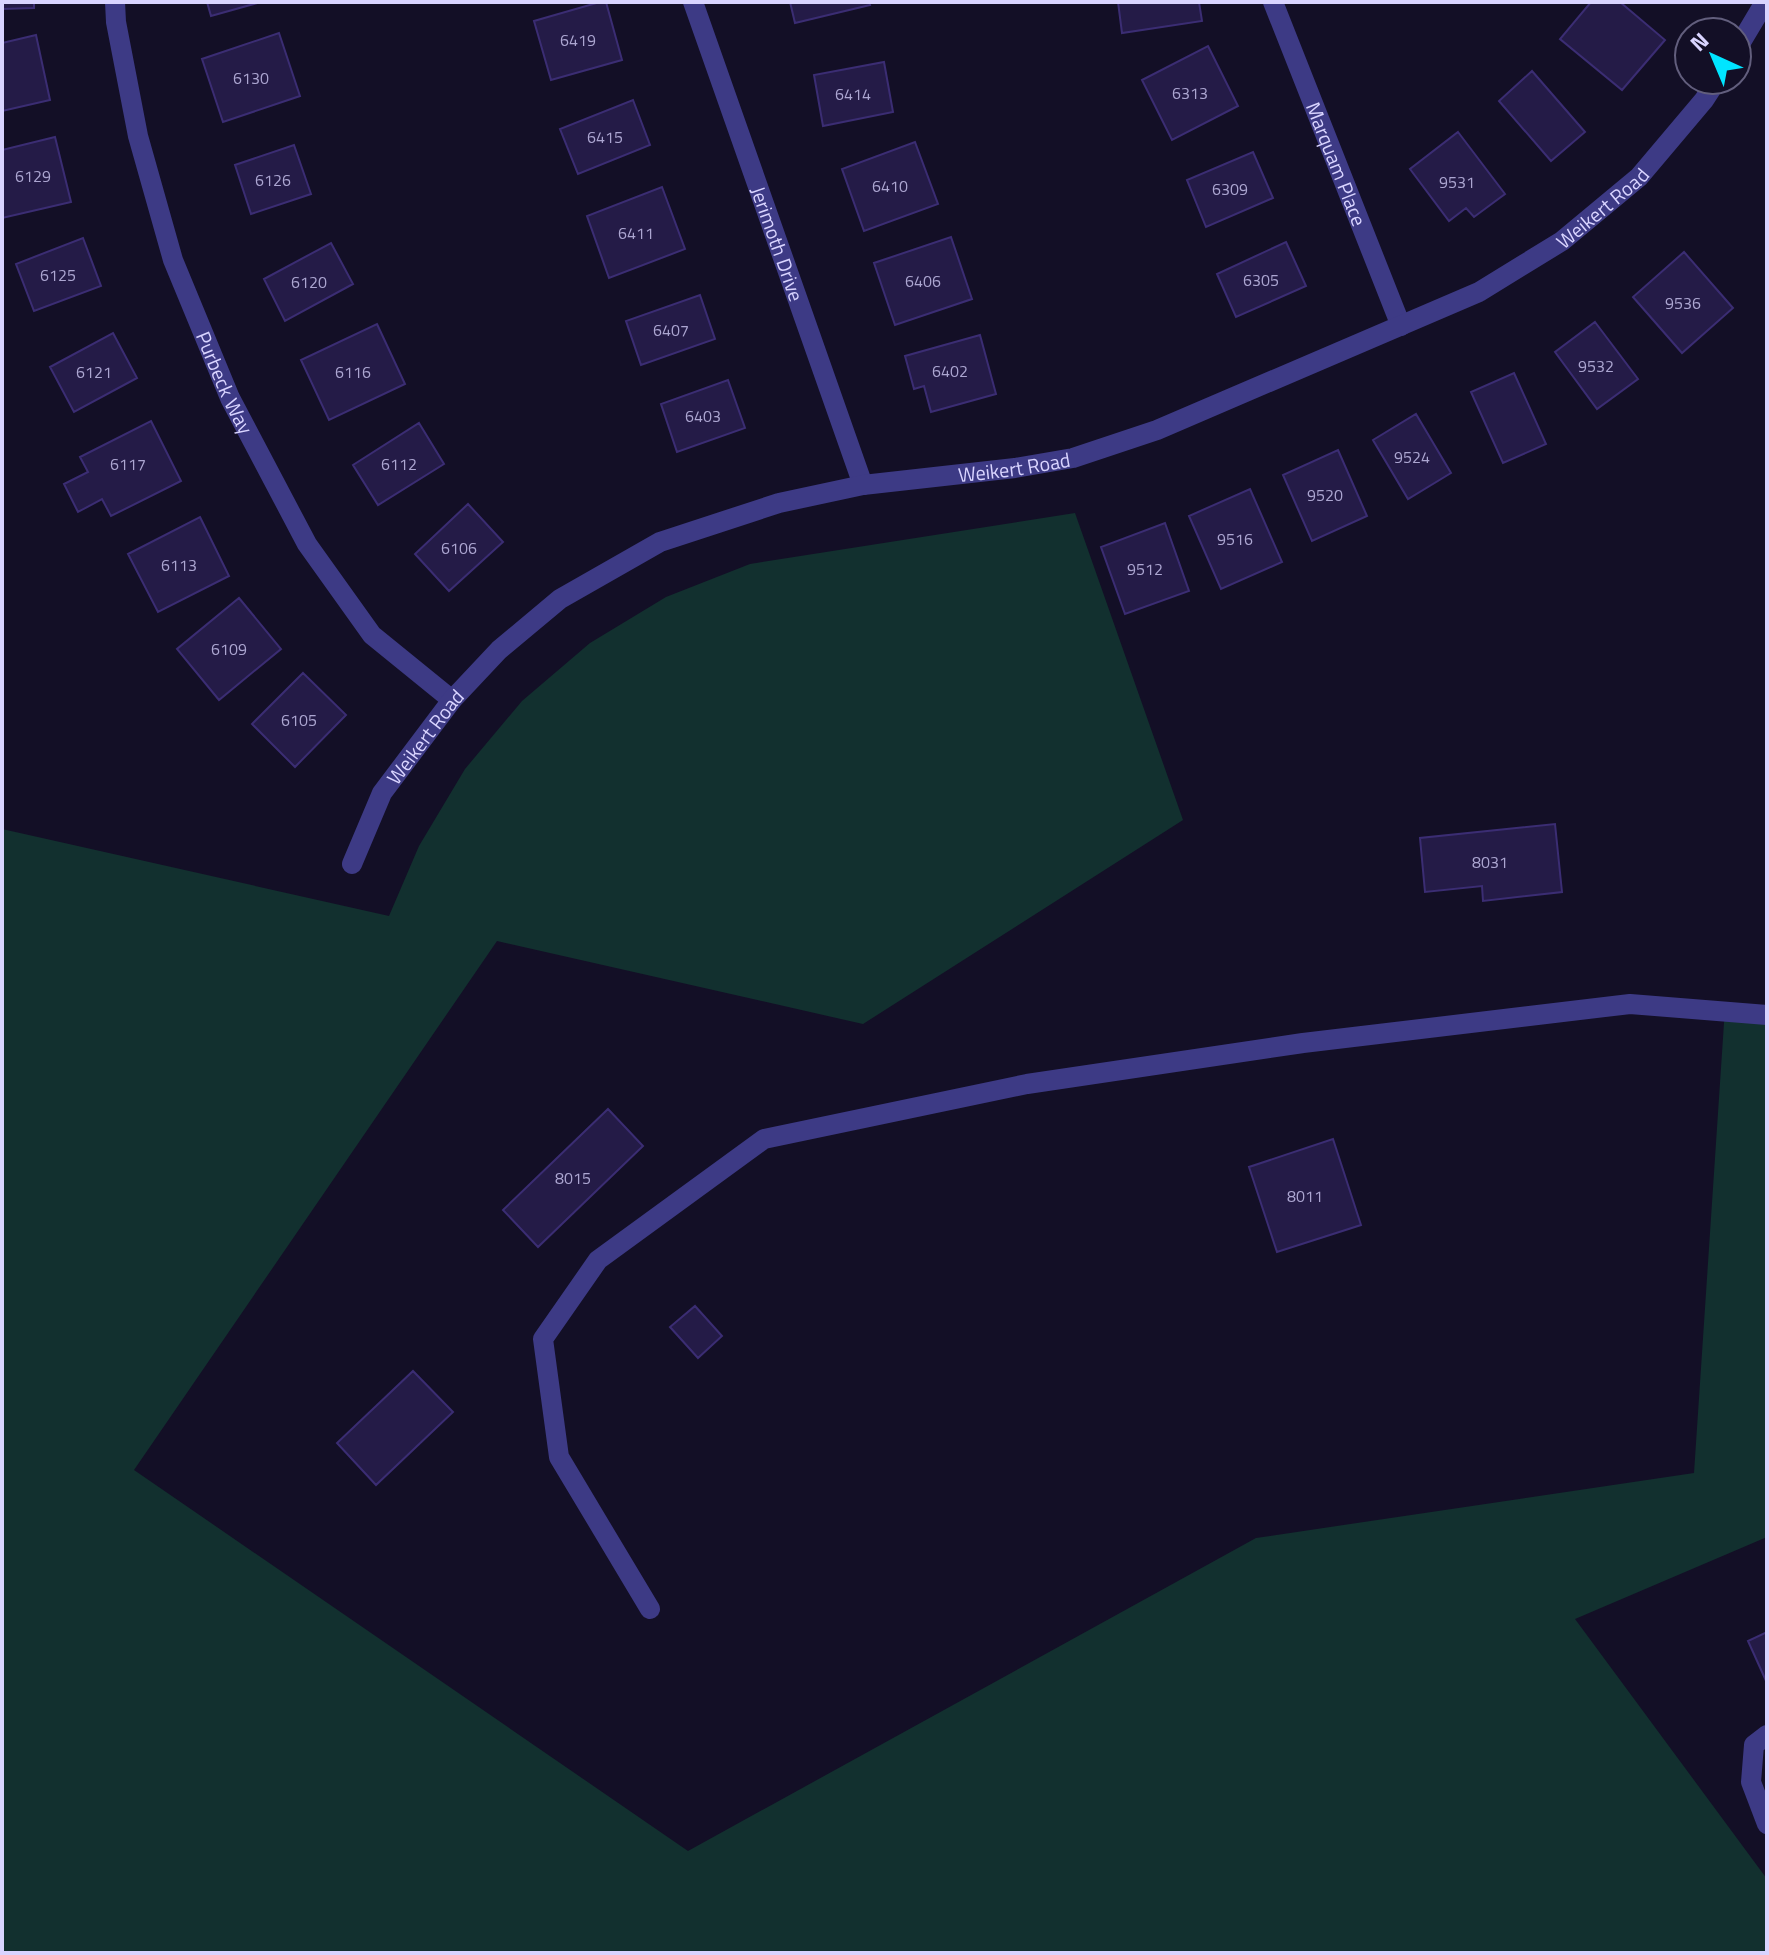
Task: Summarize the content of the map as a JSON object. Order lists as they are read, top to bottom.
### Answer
{
  "streets": {
    "street": [
      "Marquam Place",
      "Weikert Road",
      "Jerimoth Drive",
      "Purbeck Way"
    ]
  },
  "crossings": [
    ["Marquam Place", "Weikert Road"],
    ["Weikert Road", "Jerimoth Drive"],
    ["Weikert Road", "Purbeck Way"]
  ],
  "house_numbers": [
    "6419",
    "6130",
    "6313",
    "6414",
    "6415",
    "6129",
    "6126",
    "9531",
    "6410",
    "6309",
    "6411",
    "6125",
    "6305",
    "6406",
    "6120",
    "9536",
    "6407",
    "9532",
    "6402",
    "6121",
    "6116",
    "6403",
    "9524",
    "6117",
    "6112",
    "9520",
    "9516",
    "6106",
    "6113",
    "9512",
    "6109",
    "6105",
    "8031",
    "8015",
    "8011"
  ],
  "north": "top left"
}
